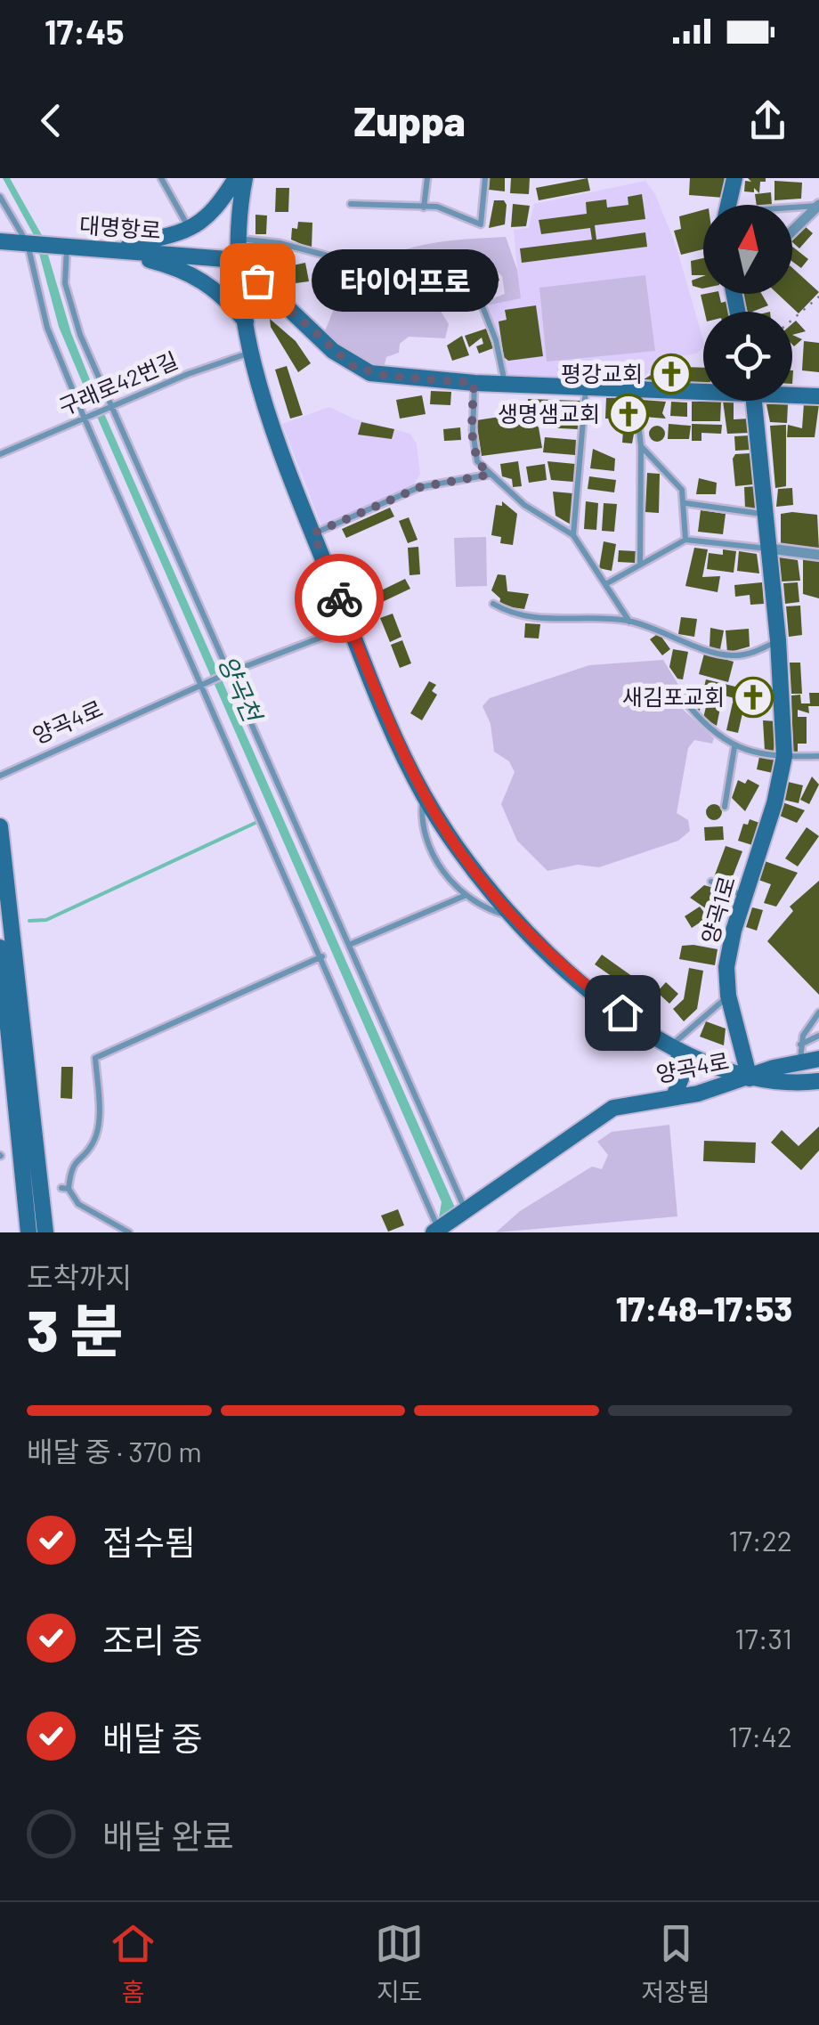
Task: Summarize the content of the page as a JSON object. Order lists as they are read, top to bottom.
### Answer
{
  "streets": {
    "street": ["대명항로", "양곡4로", "양곡1로"],
    "lane": ["구래로42번길"]
  },
  "crossings": [
    ["대명항로", "양곡4로"],
    ["구래로42번길", "양곡4로"],
    ["양곡4로", "양곡1로"]
  ],
  "water": ["양곡천"],
  "places": {
    "other": ["타이어프로"],
    "church": ["평강교회", "생명샘교회", "새김포교회"]
  },
  "north": "top",
  "page": {
    "status": "17:45",
    "header": "Zuppa",
    "bubble": "타이어프로",
    "heading": ["3 분", "도착까지", "17:48–17:53"],
    "bar": "배달 중 · 370 m",
    "list": [
      ["접수됨", "17:22"],
      ["조리 중", "17:31"],
      ["배달 중", "17:42"],
      "배달 완료"
    ],
    "tabs": ["홈", "지도", "저장됨"]
  }
}
